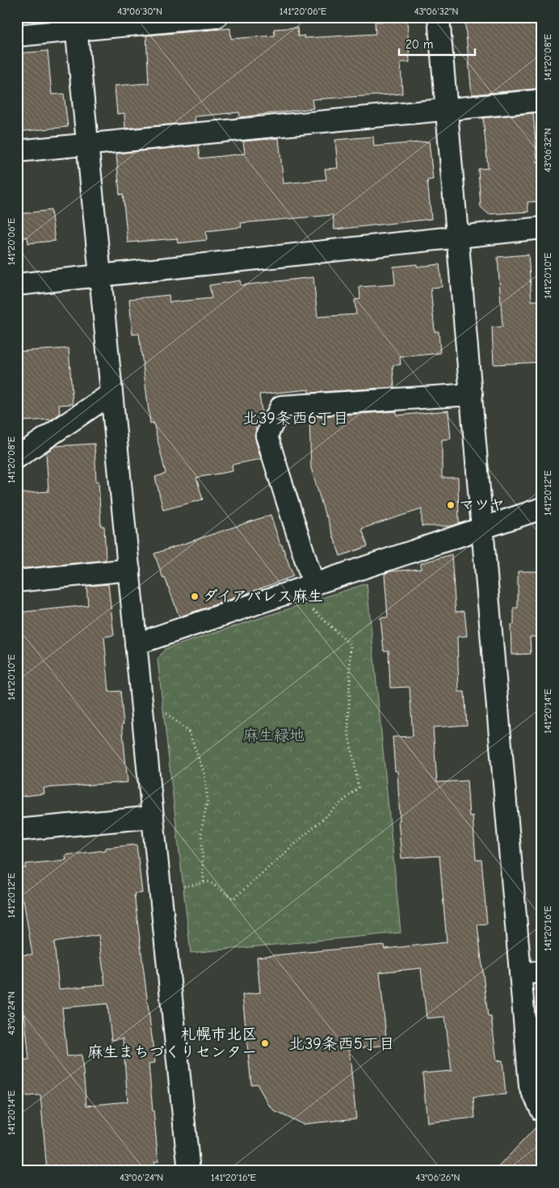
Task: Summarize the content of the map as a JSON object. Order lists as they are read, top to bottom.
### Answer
{
  "districts": ["北39条西6丁目", "北39条西5丁目"],
  "parks": ["麻生緑地"],
  "places": ["マツヤ", "ダイアパレス麻生", "札幌市北区 麻生まちづくりセンター"],
  "scale_bar": "20 m",
  "coordinates": [
    "43°06'30\"N",
    "141°20'06\"E",
    "43°06'32\"N",
    "141°20'08\"E",
    "141°20'10\"E",
    "141°20'12\"E",
    "141°20'14\"E",
    "141°20'16\"E",
    "43°06'24\"N",
    "43°06'26\"N"
  ]
}
